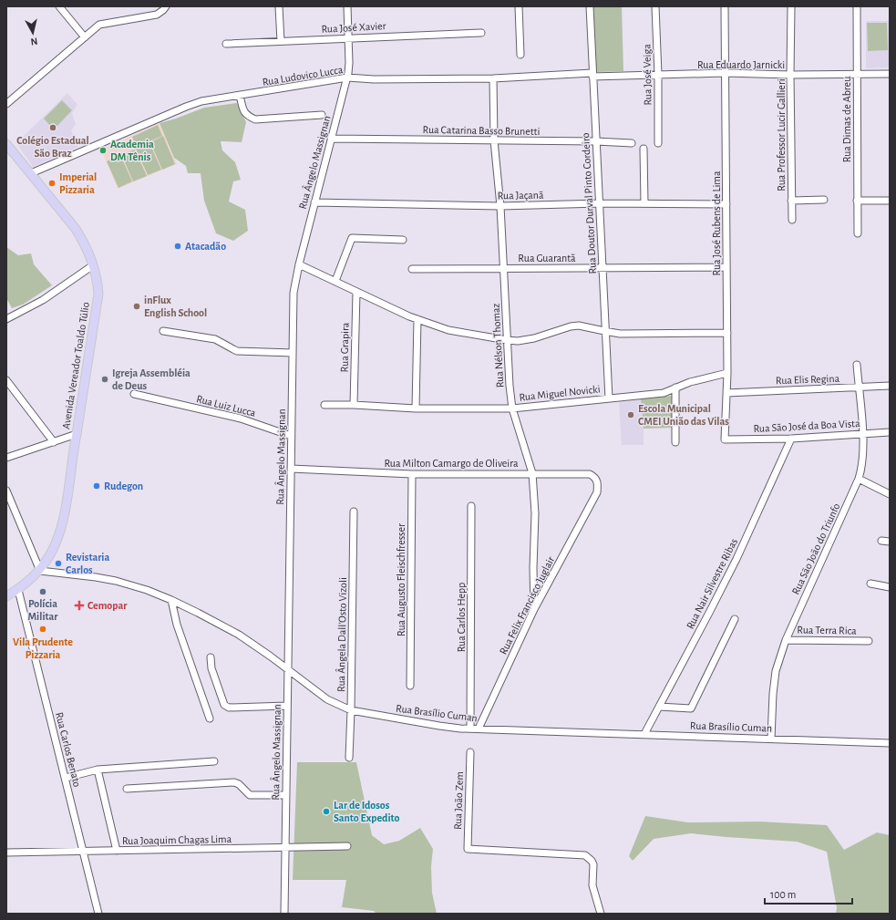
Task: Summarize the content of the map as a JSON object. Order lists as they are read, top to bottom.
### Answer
{
  "streets": {
    "main road": ["Avenida Vereador Toaldo Túlio"],
    "street": [
      "Rua José Xavier",
      "Rua Eduardo Jarnicki",
      "Rua José Veiga",
      "Rua Ludovico Lucca",
      "Rua Dimas de Abreu",
      "Rua Catarina Basso Brunetti",
      "Rua Professor Lucir Gallieri",
      "Rua Ângelo Massignan",
      "Rua Jaçanã",
      "Rua Doutor Durval Pinto Cordeiro",
      "Rua José Rubens de Lima",
      "Rua Guarantã",
      "Rua Nélson Thomaz",
      "Rua Grapira",
      "Rua Elis Regina",
      "Rua Miguel Novicki",
      "Rua Luiz Lucca",
      "Rua São José da Boa Vista",
      "Rua Milton Camargo de Oliveira",
      "Rua São João do Triunfo",
      "Rua Augusto Fleischfresser",
      "Rua Nair Silvestre Ribas",
      "Rua Felix Francisco Juglair",
      "Rua Carlos Hepp",
      "Rua Terra Rica",
      "Rua Ângela Dall'Osto Vizoli",
      "Rua Brasílio Cuman",
      "Rua Carlos Benato",
      "Rua João Zem",
      "Rua Joaquim Chagas Lima"
    ]
  },
  "crossings": [
    ["Rua José Xavier", "Rua Ângelo Massignan"],
    ["Rua Eduardo Jarnicki", "Rua José Veiga"],
    ["Rua Eduardo Jarnicki", "Rua Ludovico Lucca"],
    ["Rua Eduardo Jarnicki", "Rua Dimas de Abreu"],
    ["Rua Eduardo Jarnicki", "Rua Professor Lucir Gallieri"],
    ["Rua Eduardo Jarnicki", "Rua Doutor Durval Pinto Cordeiro"],
    ["Rua Eduardo Jarnicki", "Rua José Rubens de Lima"],
    ["Rua Ludovico Lucca", "Rua Ângelo Massignan"],
    ["Rua Ludovico Lucca", "Rua Doutor Durval Pinto Cordeiro"],
    ["Rua Ludovico Lucca", "Rua Nélson Thomaz"],
    ["Rua Ludovico Lucca", "Avenida Vereador Toaldo Túlio"],
    ["Rua Catarina Basso Brunetti", "Rua Ângelo Massignan"],
    ["Rua Catarina Basso Brunetti", "Rua Doutor Durval Pinto Cordeiro"],
    ["Rua Catarina Basso Brunetti", "Rua Nélson Thomaz"],
    ["Rua Ângelo Massignan", "Rua Jaçanã"],
    ["Rua Ângelo Massignan", "Rua Luiz Lucca"],
    ["Rua Ângelo Massignan", "Rua Milton Camargo de Oliveira"],
    ["Rua Ângelo Massignan", "Rua Brasílio Cuman"],
    ["Rua Ângelo Massignan", "Rua Joaquim Chagas Lima"],
    ["Rua Jaçanã", "Rua Doutor Durval Pinto Cordeiro"],
    ["Rua Jaçanã", "Rua José Rubens de Lima"],
    ["Rua Jaçanã", "Rua Nélson Thomaz"],
    ["Rua Doutor Durval Pinto Cordeiro", "Rua Guarantã"],
    ["Rua Doutor Durval Pinto Cordeiro", "Rua Miguel Novicki"],
    ["Rua José Rubens de Lima", "Rua Guarantã"],
    ["Rua José Rubens de Lima", "Rua Elis Regina"],
    ["Rua José Rubens de Lima", "Rua Miguel Novicki"],
    ["Rua José Rubens de Lima", "Rua São José da Boa Vista"],
    ["Rua Guarantã", "Rua Nélson Thomaz"],
    ["Rua Nélson Thomaz", "Rua Miguel Novicki"],
    ["Rua Nélson Thomaz", "Rua Milton Camargo de Oliveira"],
    ["Rua Nélson Thomaz", "Rua Felix Francisco Juglair"],
    ["Rua Grapira", "Rua Miguel Novicki"],
    ["Avenida Vereador Toaldo Túlio", "Rua Brasílio Cuman"],
    ["Avenida Vereador Toaldo Túlio", "Rua Carlos Benato"],
    ["Rua Elis Regina", "Rua São João do Triunfo"],
    ["Rua São José da Boa Vista", "Rua São João do Triunfo"],
    ["Rua São José da Boa Vista", "Rua Nair Silvestre Ribas"],
    ["Rua Milton Camargo de Oliveira", "Rua Augusto Fleischfresser"],
    ["Rua Milton Camargo de Oliveira", "Rua Felix Francisco Juglair"],
    ["Rua São João do Triunfo", "Rua Terra Rica"],
    ["Rua São João do Triunfo", "Rua Brasílio Cuman"],
    ["Rua Nair Silvestre Ribas", "Rua Brasílio Cuman"],
    ["Rua Felix Francisco Juglair", "Rua Brasílio Cuman"],
    ["Rua Carlos Hepp", "Rua Brasílio Cuman"],
    ["Rua Ângela Dall'Osto Vizoli", "Rua Brasílio Cuman"],
    ["Rua Carlos Benato", "Rua Joaquim Chagas Lima"]
  ],
  "places": {
    "other": [
      "Colégio Estadual São Braz",
      "Academia DM Tênis",
      "Imperial Pizzaria",
      "Atacadão",
      "inFlux English School",
      "Igreja Assembléia de Deus",
      "Escola Municipal CMEI União das Vilas",
      "Rudegon",
      "Revistaria Carlos",
      "Polícia Militar",
      "Vila Prudente Pizzaria",
      "Lar de Idosos Santo Expedito"
    ],
    "health": ["Cemopar"]
  },
  "scale_bar": "100 m",
  "north": "bottom"
}
